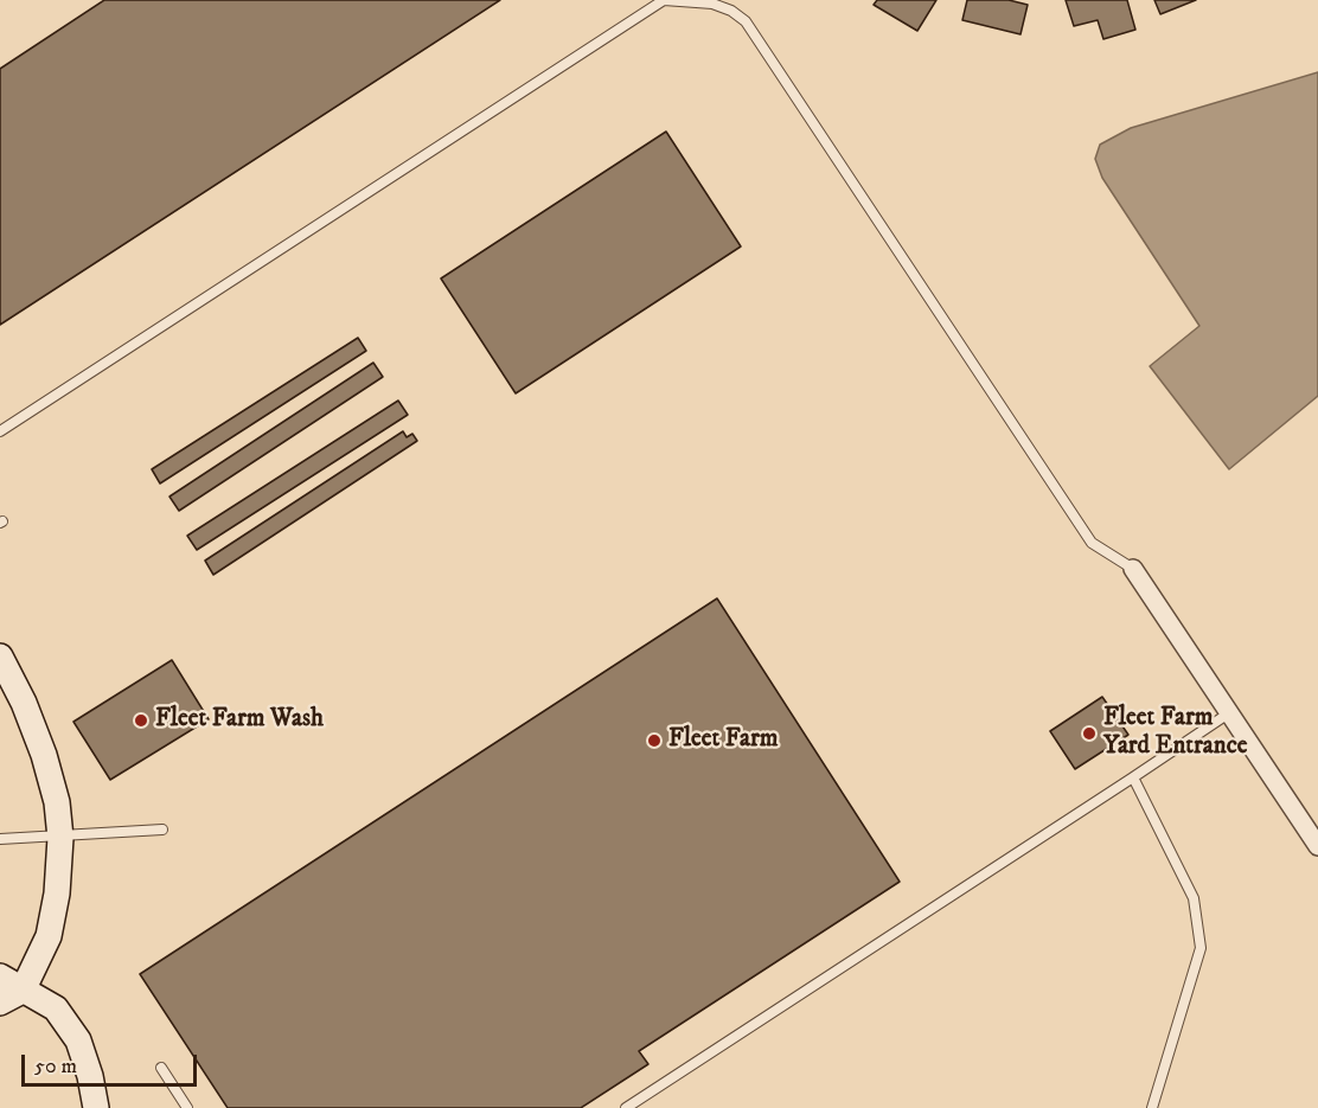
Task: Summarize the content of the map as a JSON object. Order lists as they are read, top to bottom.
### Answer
{
  "places": ["Fleet Farm Wash", "Fleet Farm Yard Entrance", "Fleet Farm"],
  "scale_bar": "50 m"
}
